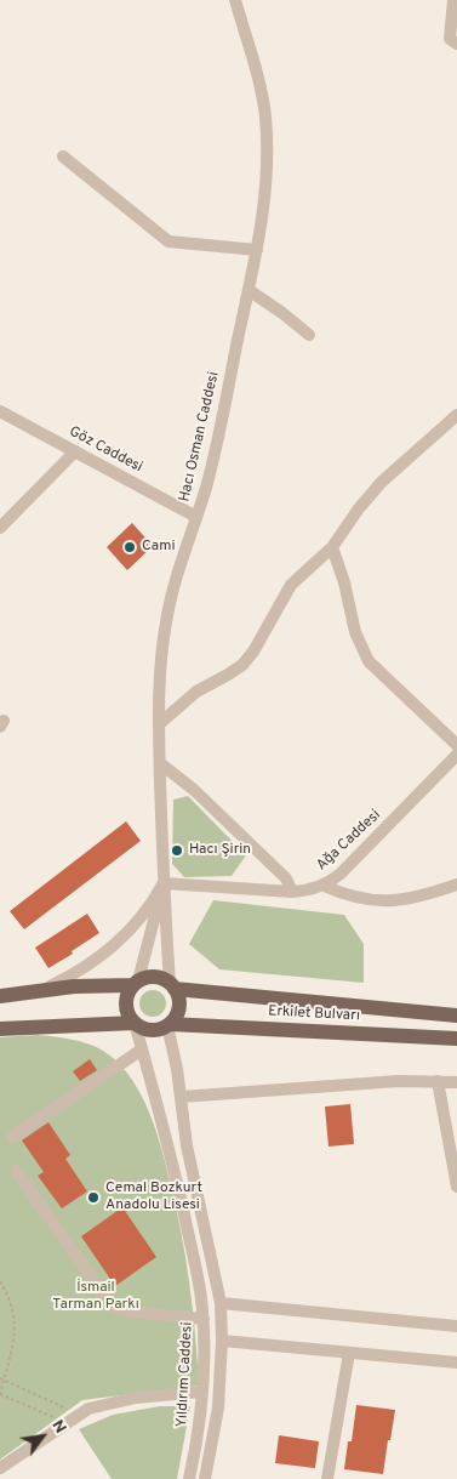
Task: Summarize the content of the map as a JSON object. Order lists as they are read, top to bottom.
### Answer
{
  "streets": {
    "main road": ["Erkilet Bulvarı"],
    "street": [
      "Hacı Osman Caddesi",
      "Göz Caddesi",
      "Ağa Caddesi",
      "Yıldırım Caddesi"
    ]
  },
  "crossings": [
    ["Hacı Osman Caddesi", "Göz Caddesi"],
    ["Hacı Osman Caddesi", "Ağa Caddesi"],
    ["Erkilet Bulvarı", "Yıldırım Caddesi"]
  ],
  "parks": ["İsmail Tarman Parkı"],
  "places": ["Cami", "Hacı Şirin", "Cemal Bozkurt Anadolu Lisesi"],
  "north": "top right"
}
